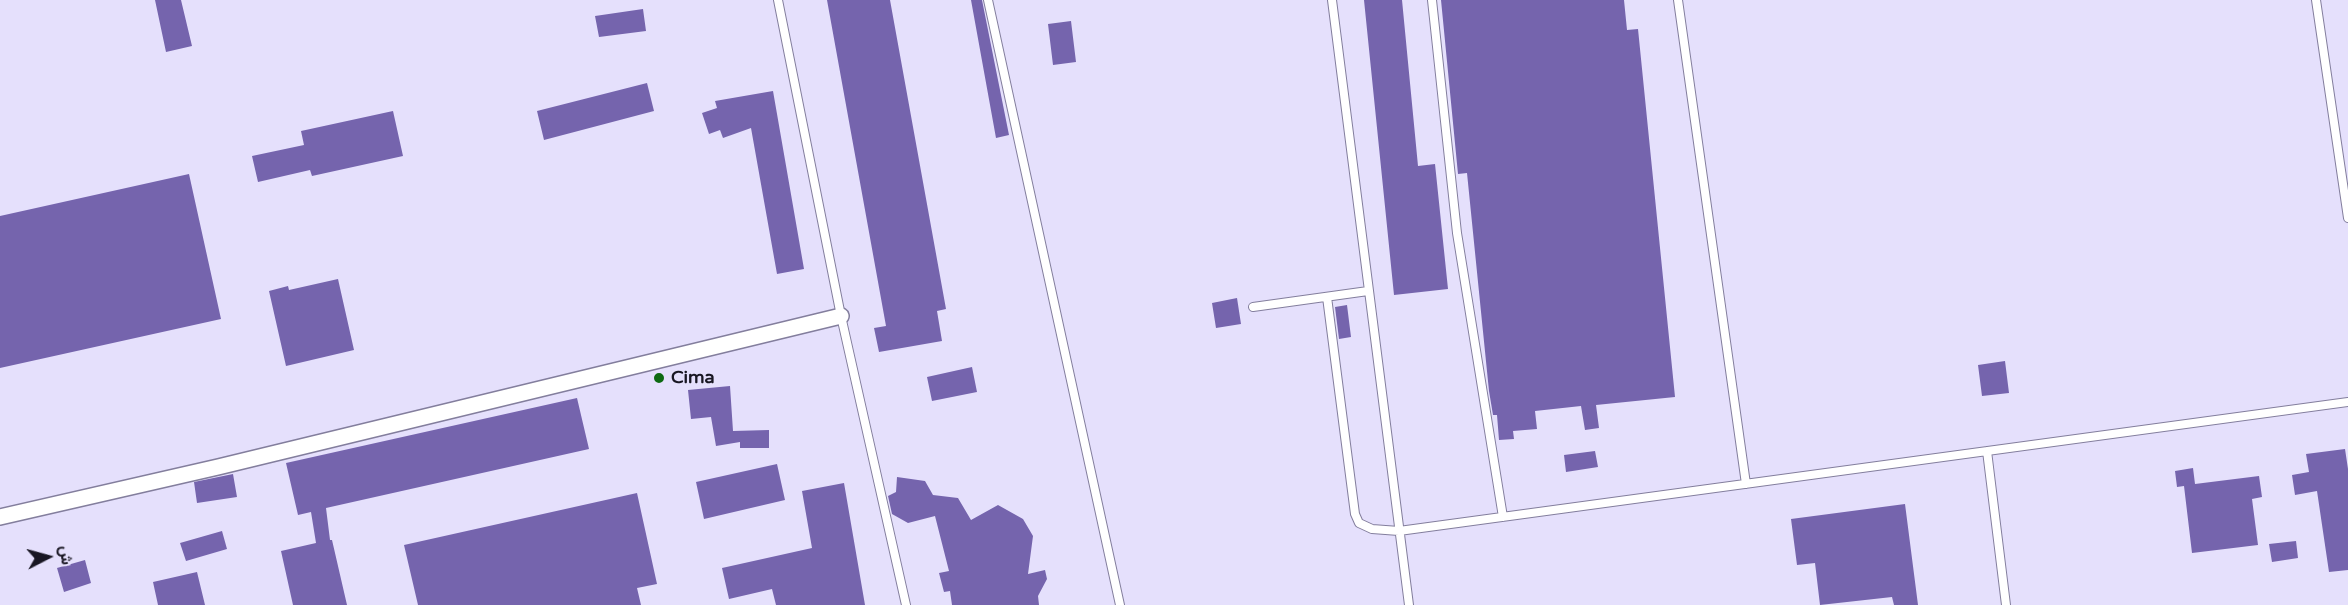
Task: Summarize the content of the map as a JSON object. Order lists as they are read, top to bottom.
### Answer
{
  "places": ["Cima"],
  "north": "right"
}
